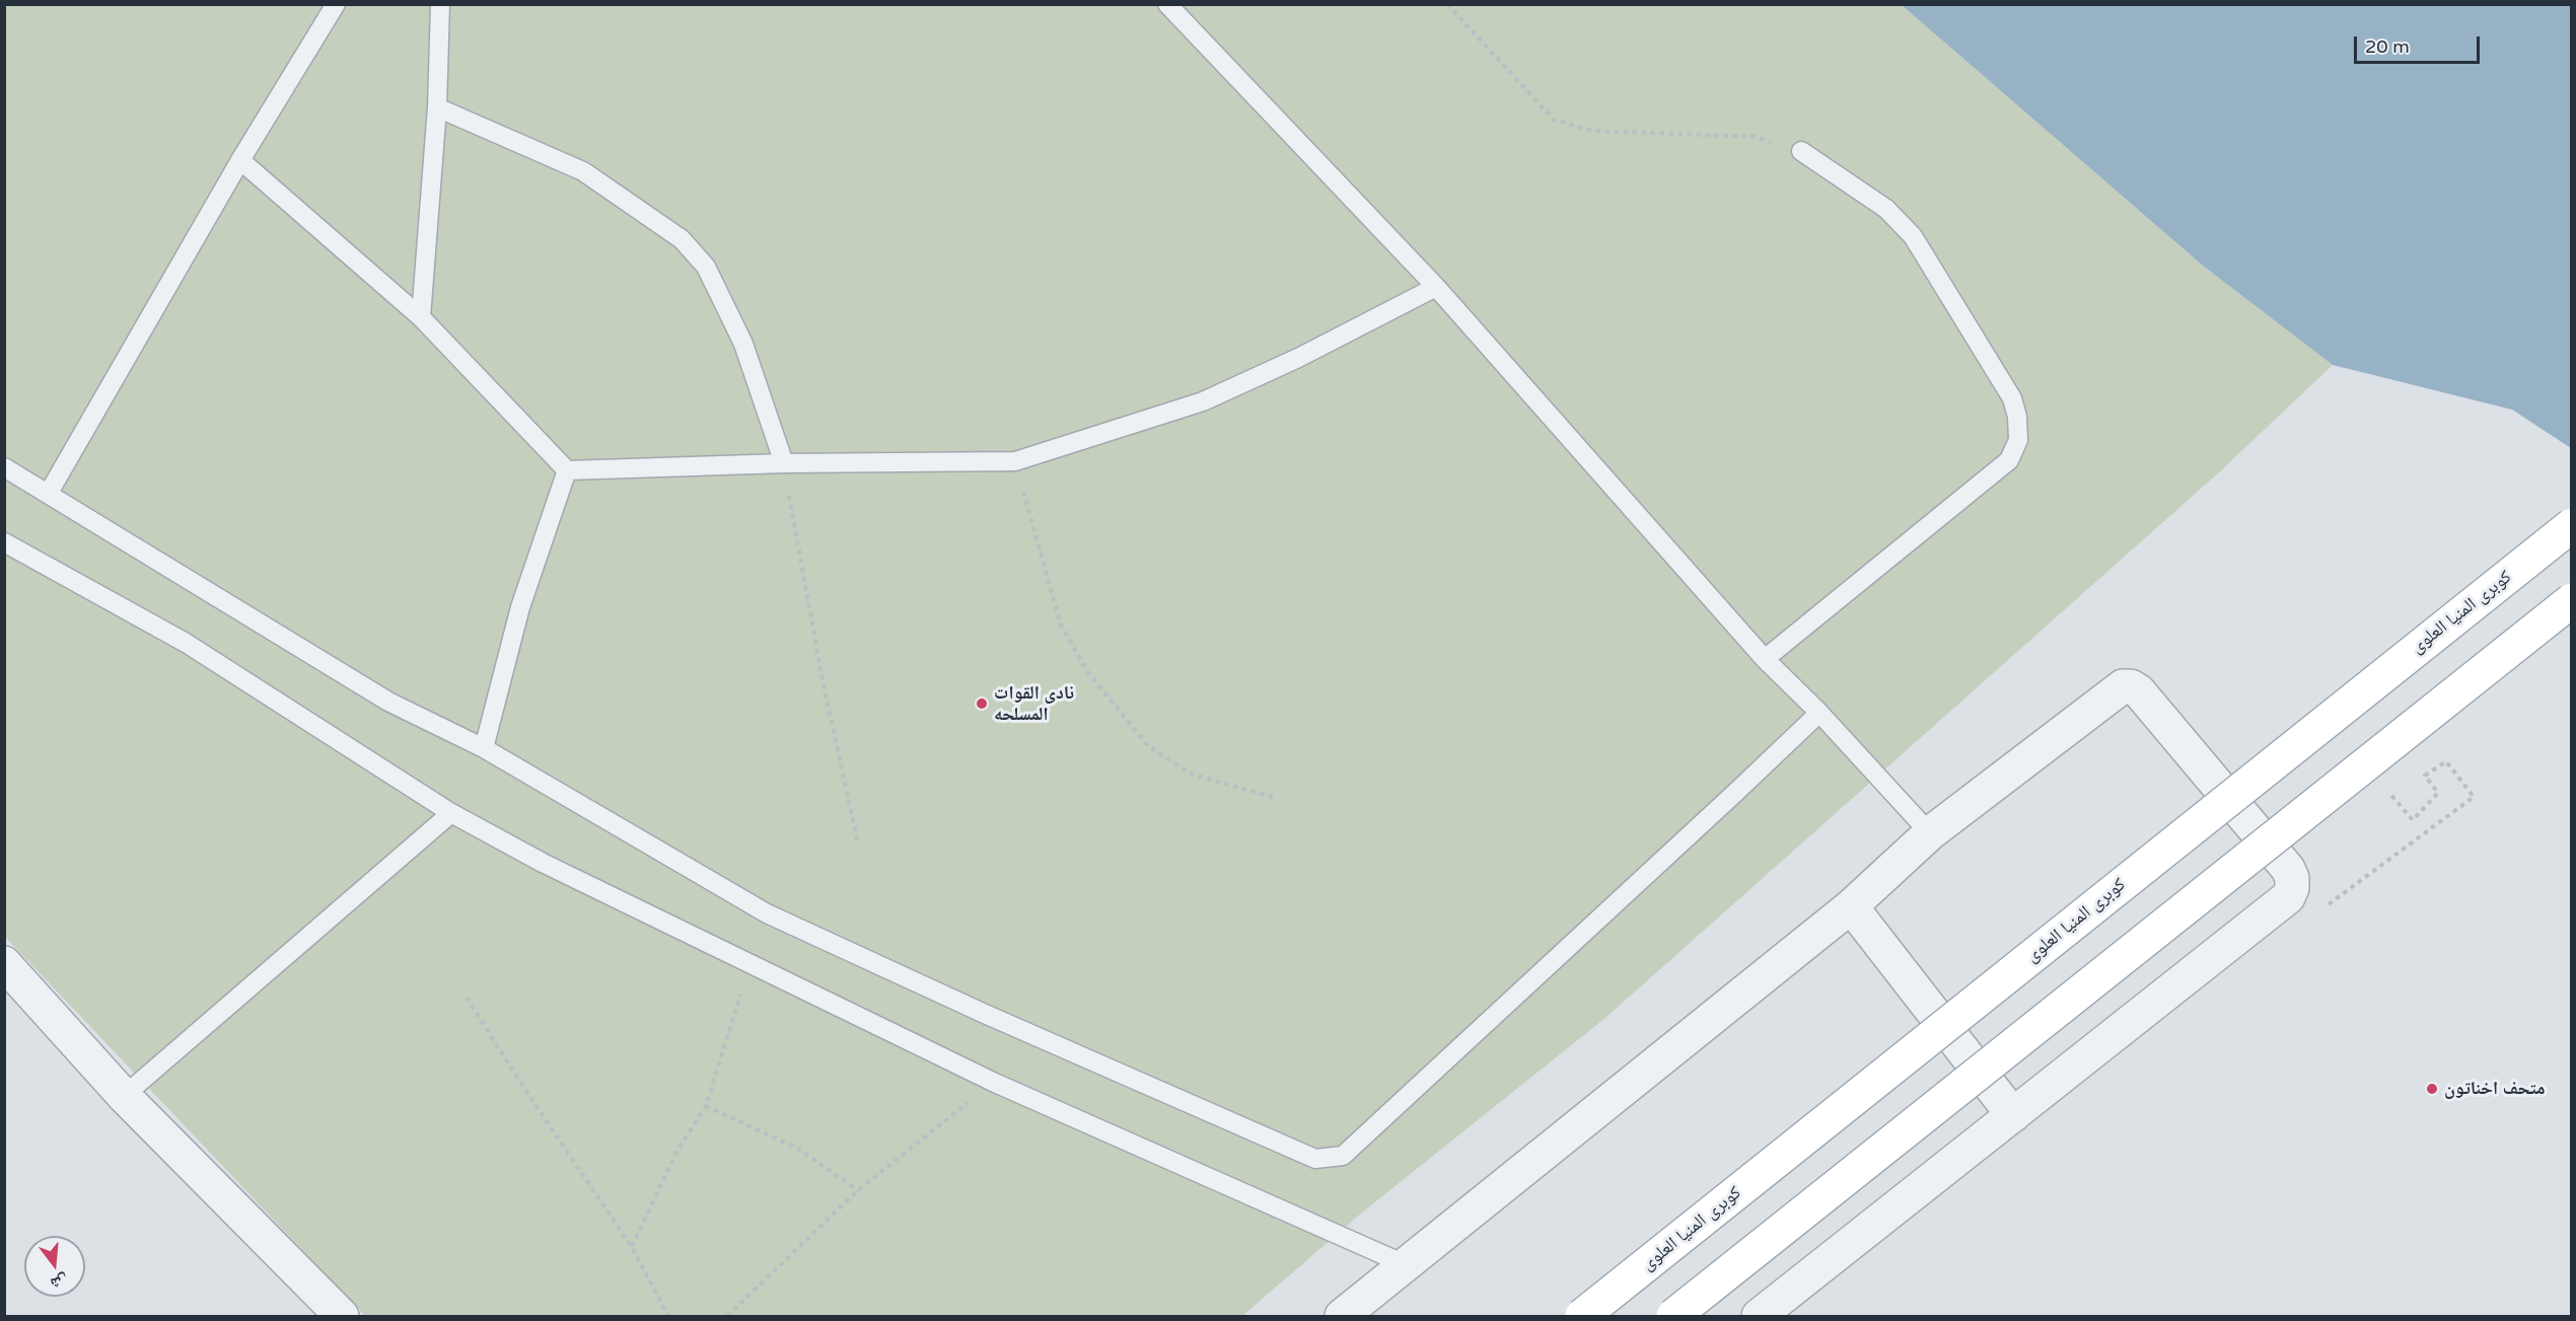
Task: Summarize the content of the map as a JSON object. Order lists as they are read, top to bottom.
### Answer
{
  "streets": {
    "main road": ["كوبرى المنيا العلوى"]
  },
  "places": ["نادى القوات المسلحه", "متحف اخناتون"],
  "scale_bar": "20 m",
  "north": "bottom"
}
